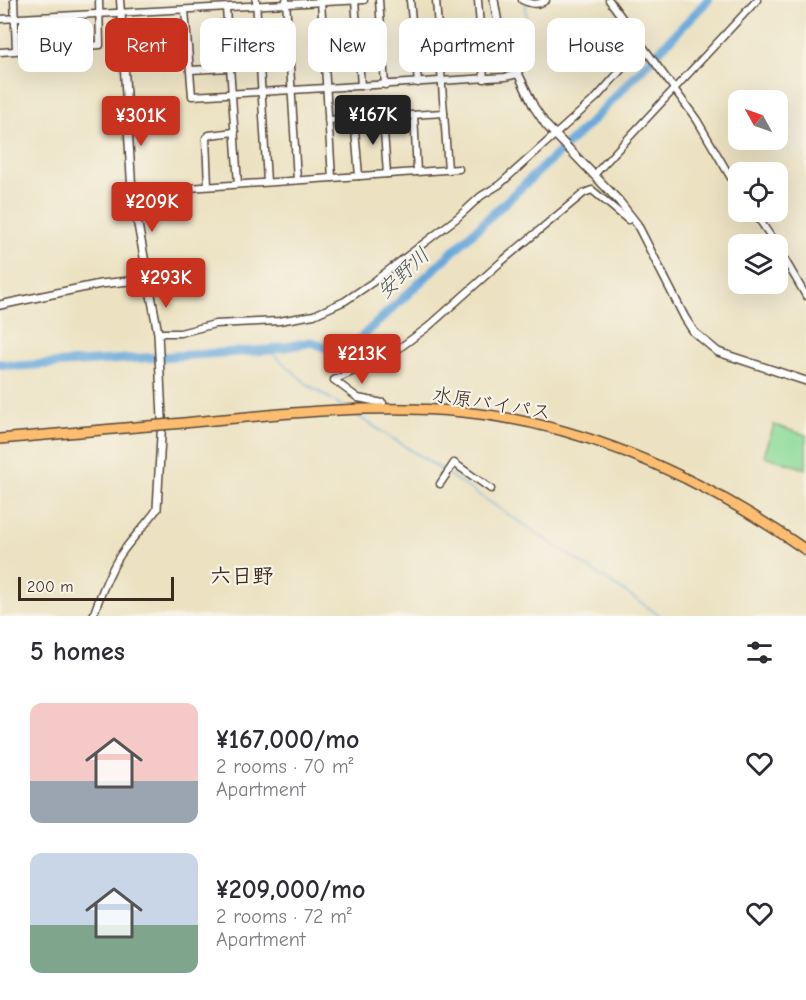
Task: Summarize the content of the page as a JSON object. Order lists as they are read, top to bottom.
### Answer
{
  "streets": {
    "highway": ["水原バイパス"]
  },
  "districts": ["六日野"],
  "water": ["安野川"],
  "scale_bar": "200 m",
  "north": "top left",
  "page": {
    "chip": [
      "Buy",
      "Rent",
      "Filters",
      "New",
      "Apartment",
      "House"
    ],
    "price": [
      "¥167K",
      "¥301K",
      "¥209K",
      "¥293K",
      "¥213K"
    ],
    "scale": "200 m",
    "heading": "5 homes",
    "list": [
      {
        "name": "¥167,000/mo",
        "note": "2 rooms · 70 m² · Apartment"
      },
      {
        "name": "¥209,000/mo",
        "note": "2 rooms · 72 m² · Apartment"
      }
    ]
  }
}
